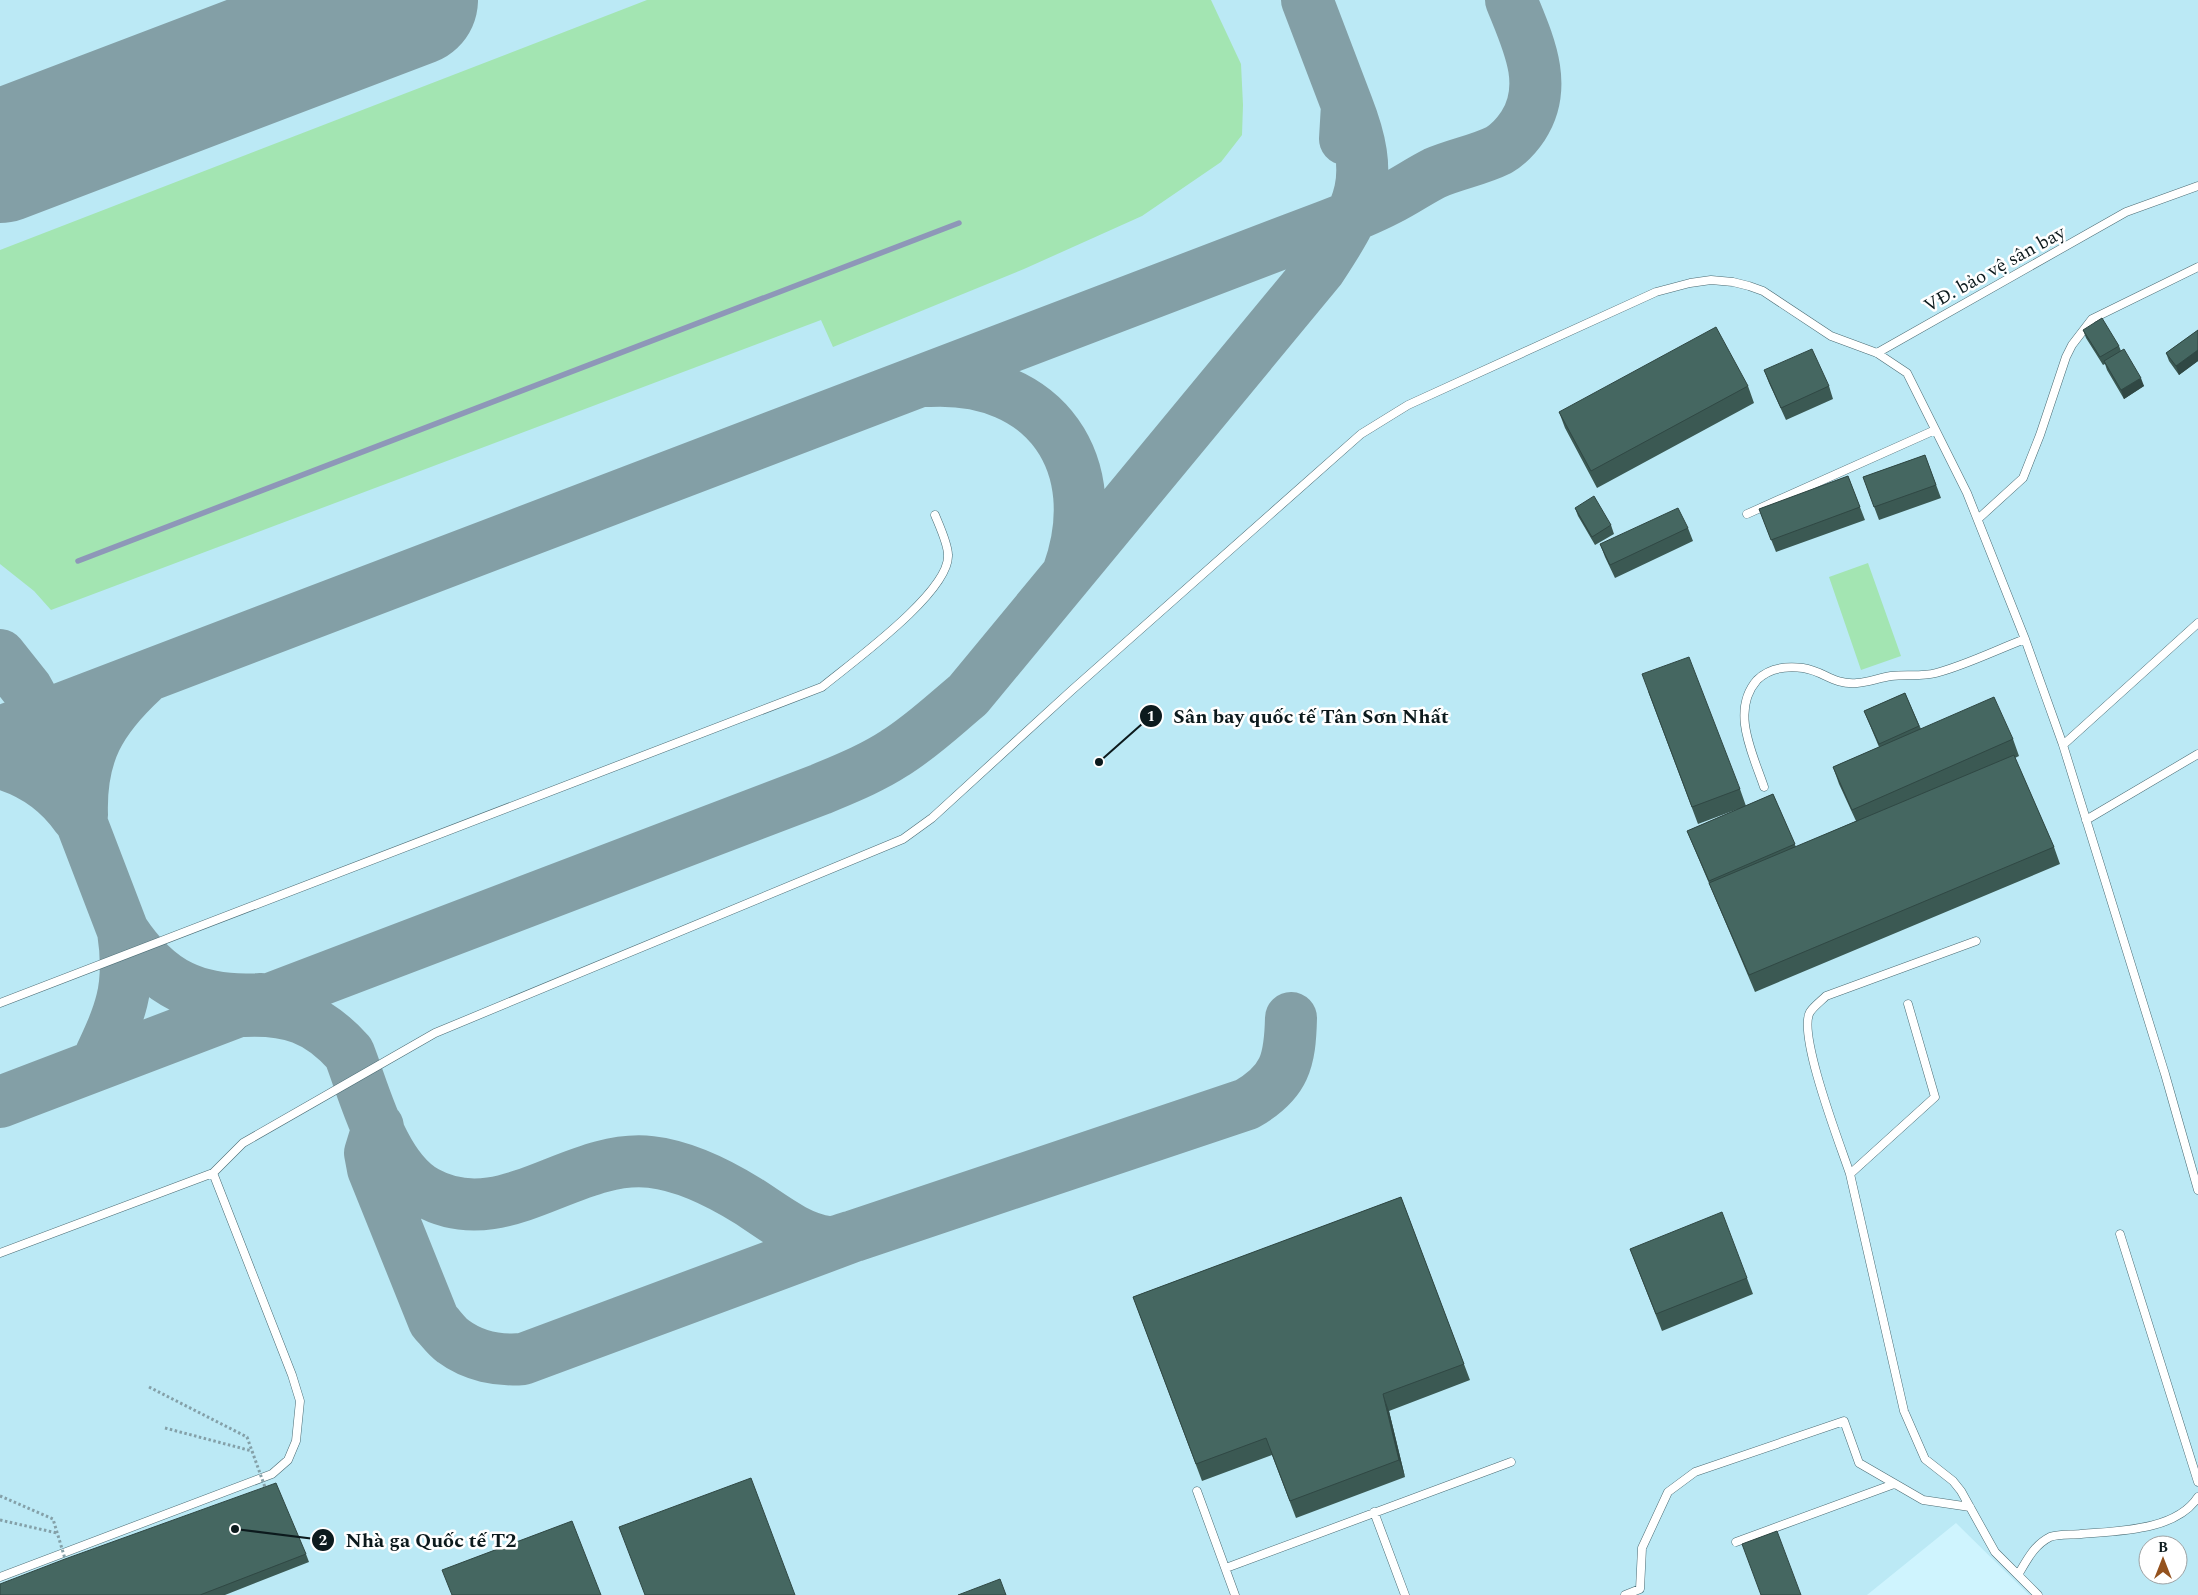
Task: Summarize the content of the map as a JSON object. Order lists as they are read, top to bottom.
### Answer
{
  "streets": {
    "lane": ["VĐ. bảo vệ sân bay"]
  },
  "places": ["Sân bay quốc tế Tân Sơn Nhất", "Nhà ga Quốc tế T2"],
  "north": "top"
}
